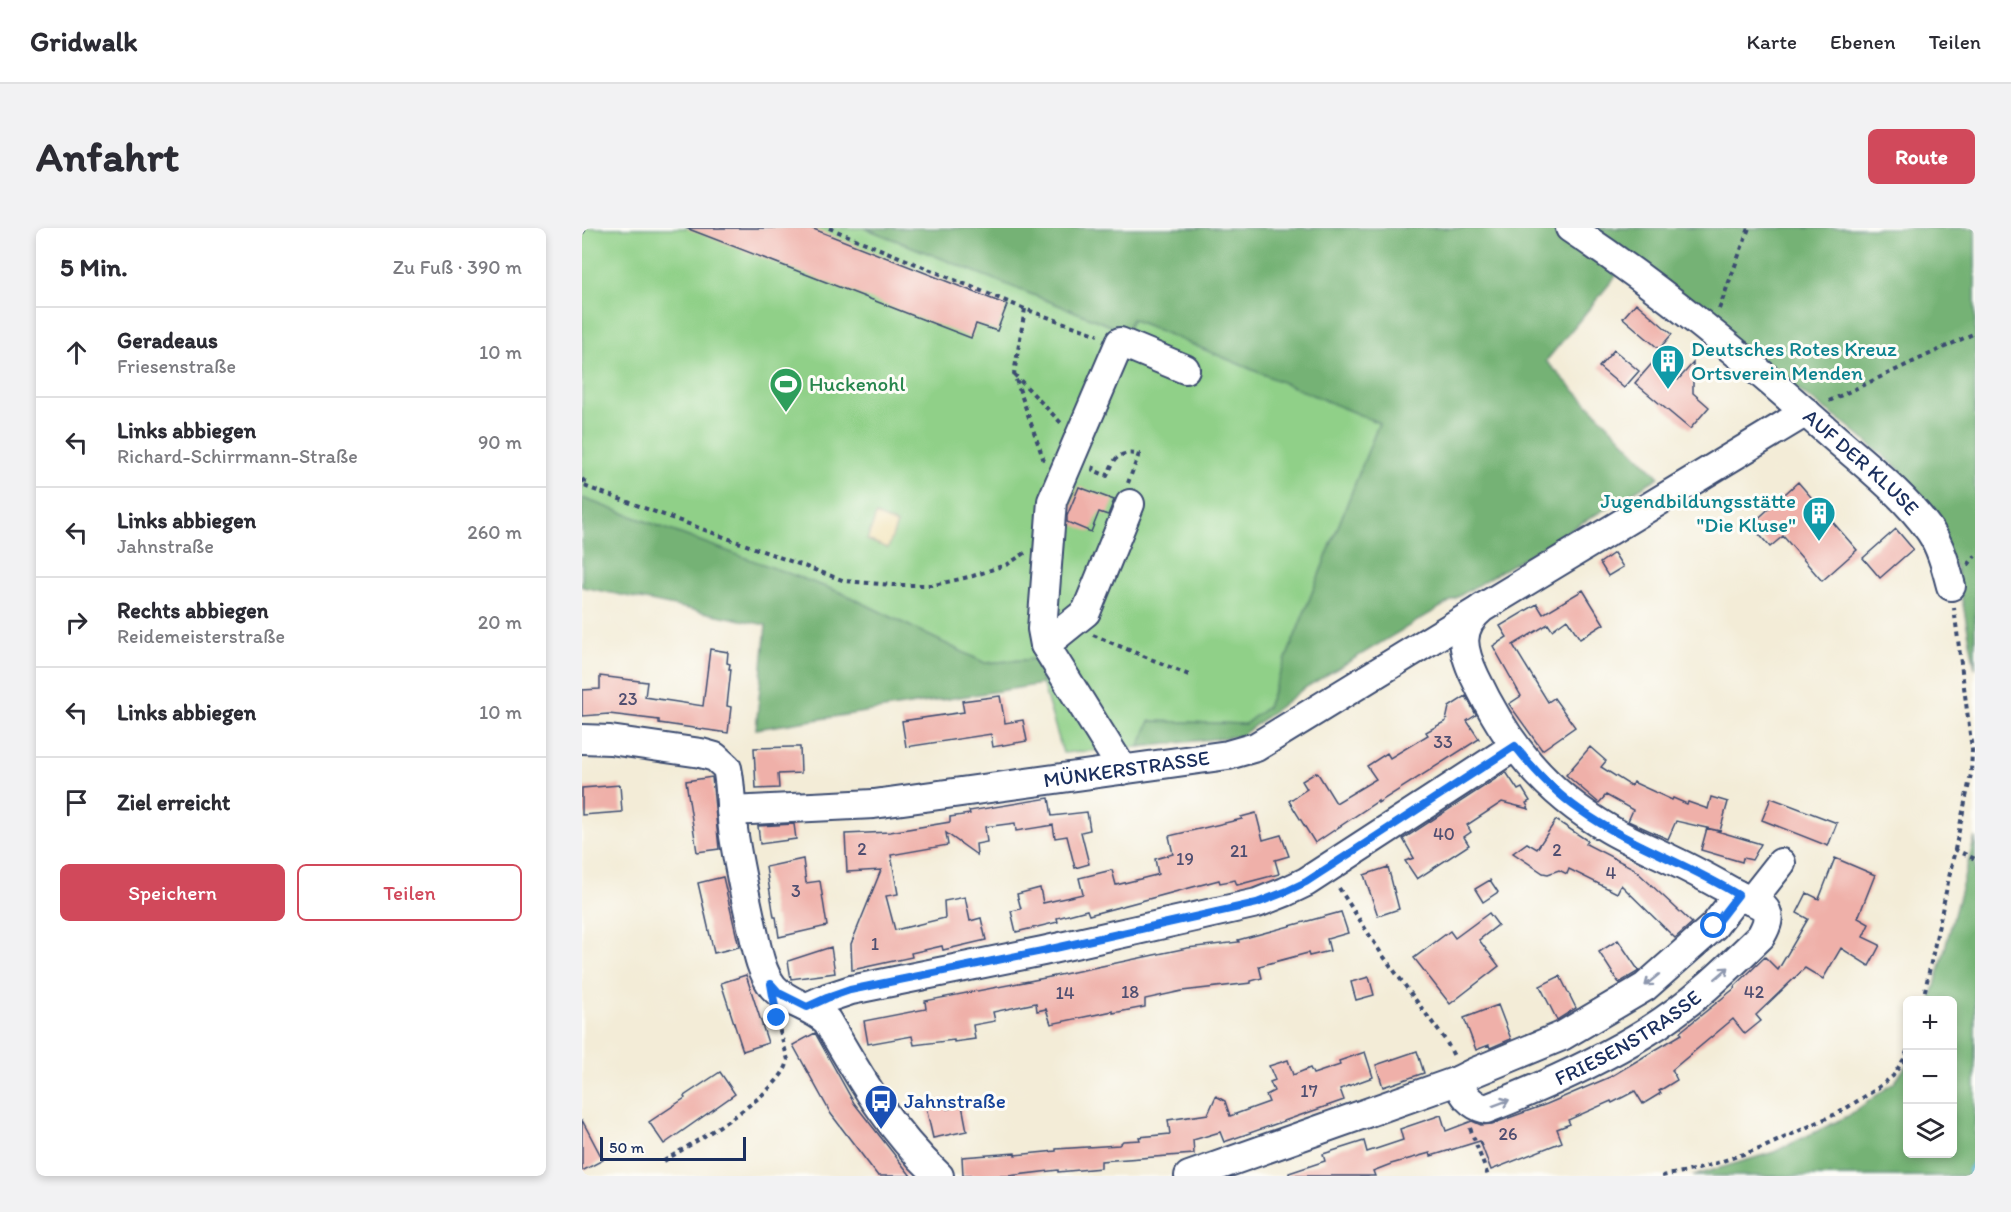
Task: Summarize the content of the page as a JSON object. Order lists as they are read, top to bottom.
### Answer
{
  "streets": {
    "street": ["AUF DER KLUSE", "MÜNKERSTRASSE", "FRIESENSTRASSE"]
  },
  "crossings": [
    ["AUF DER KLUSE", "MÜNKERSTRASSE"]
  ],
  "places": {
    "building": ["Deutsches Rotes Kreuz Ortsverein Menden", "Jugendbildungsstätte \"Die Kluse\""],
    "sports": ["Huckenohl"],
    "bus stop": ["Jahnstraße"]
  },
  "house_numbers": [
    "23",
    "33",
    "40",
    "2",
    "2",
    "21",
    "19",
    "4",
    "3",
    "1",
    "18",
    "42",
    "14",
    "17",
    "26"
  ],
  "scale_bar": "50 m",
  "page": {
    "header": "Gridwalk",
    "nav": ["Karte", "Ebenen", "Teilen"],
    "buttons": [
      "Route",
      ["Speichern", "Teilen"]
    ],
    "title": "Anfahrt",
    "heading": ["5 Min.", "Zu Fuß · 390 m"],
    "list": [
      ["Geradeaus", "Friesenstraße", "10 m"],
      ["Links abbiegen", "Richard-Schirrmann-Straße", "90 m"],
      ["Links abbiegen", "Jahnstraße", "260 m"],
      ["Rechts abbiegen", "Reidemeisterstraße", "20 m"],
      ["Links abbiegen", "10 m"],
      "Ziel erreicht"
    ],
    "map_buttons": ["+", "−"],
    "scale": "50 m"
  }
}
